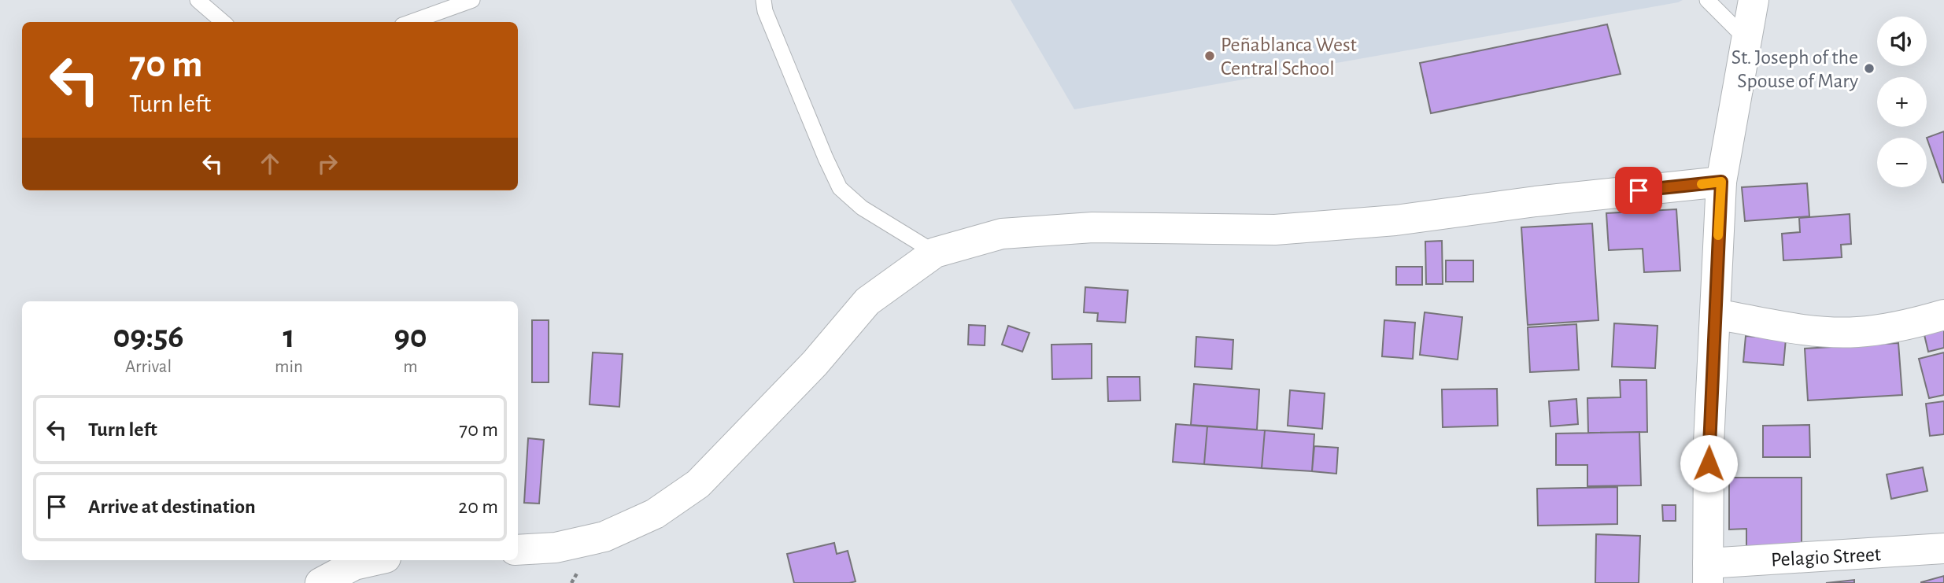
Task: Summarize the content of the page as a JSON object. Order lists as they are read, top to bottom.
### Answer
{
  "streets": {
    "street": ["Pelagio Street"]
  },
  "places": ["Peñablanca West Central School", "St. Joseph of the Spouse of Mary"],
  "page": {
    "map_buttons": ["+", "−"],
    "turn": ["70 m", "Turn left"],
    "eta": [
      "09:56",
      "Arrival",
      "1",
      "min",
      "90",
      "m"
    ],
    "list": [
      {
        "name": "Turn left",
        "value": "70 m"
      },
      {
        "name": "Arrive at destination",
        "value": "20 m"
      }
    ]
  }
}
